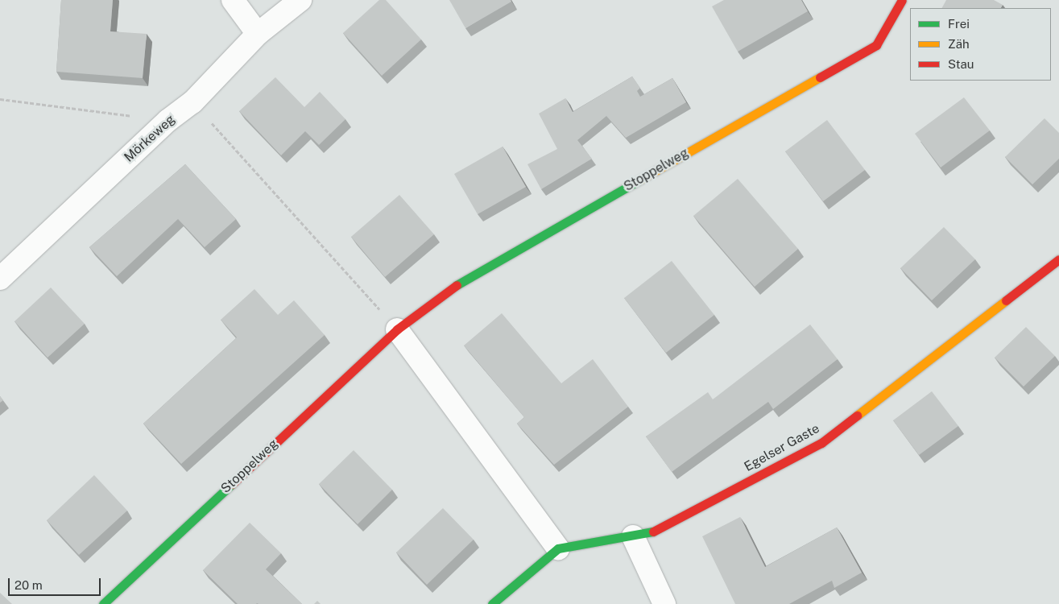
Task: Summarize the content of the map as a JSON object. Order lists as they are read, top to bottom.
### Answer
{
  "streets": {
    "street": ["Mörkeweg", "Stoppelweg", "Egelser Gaste"]
  },
  "legend": ["Frei", "Zäh", "Stau"],
  "scale_bar": "20 m"
}
